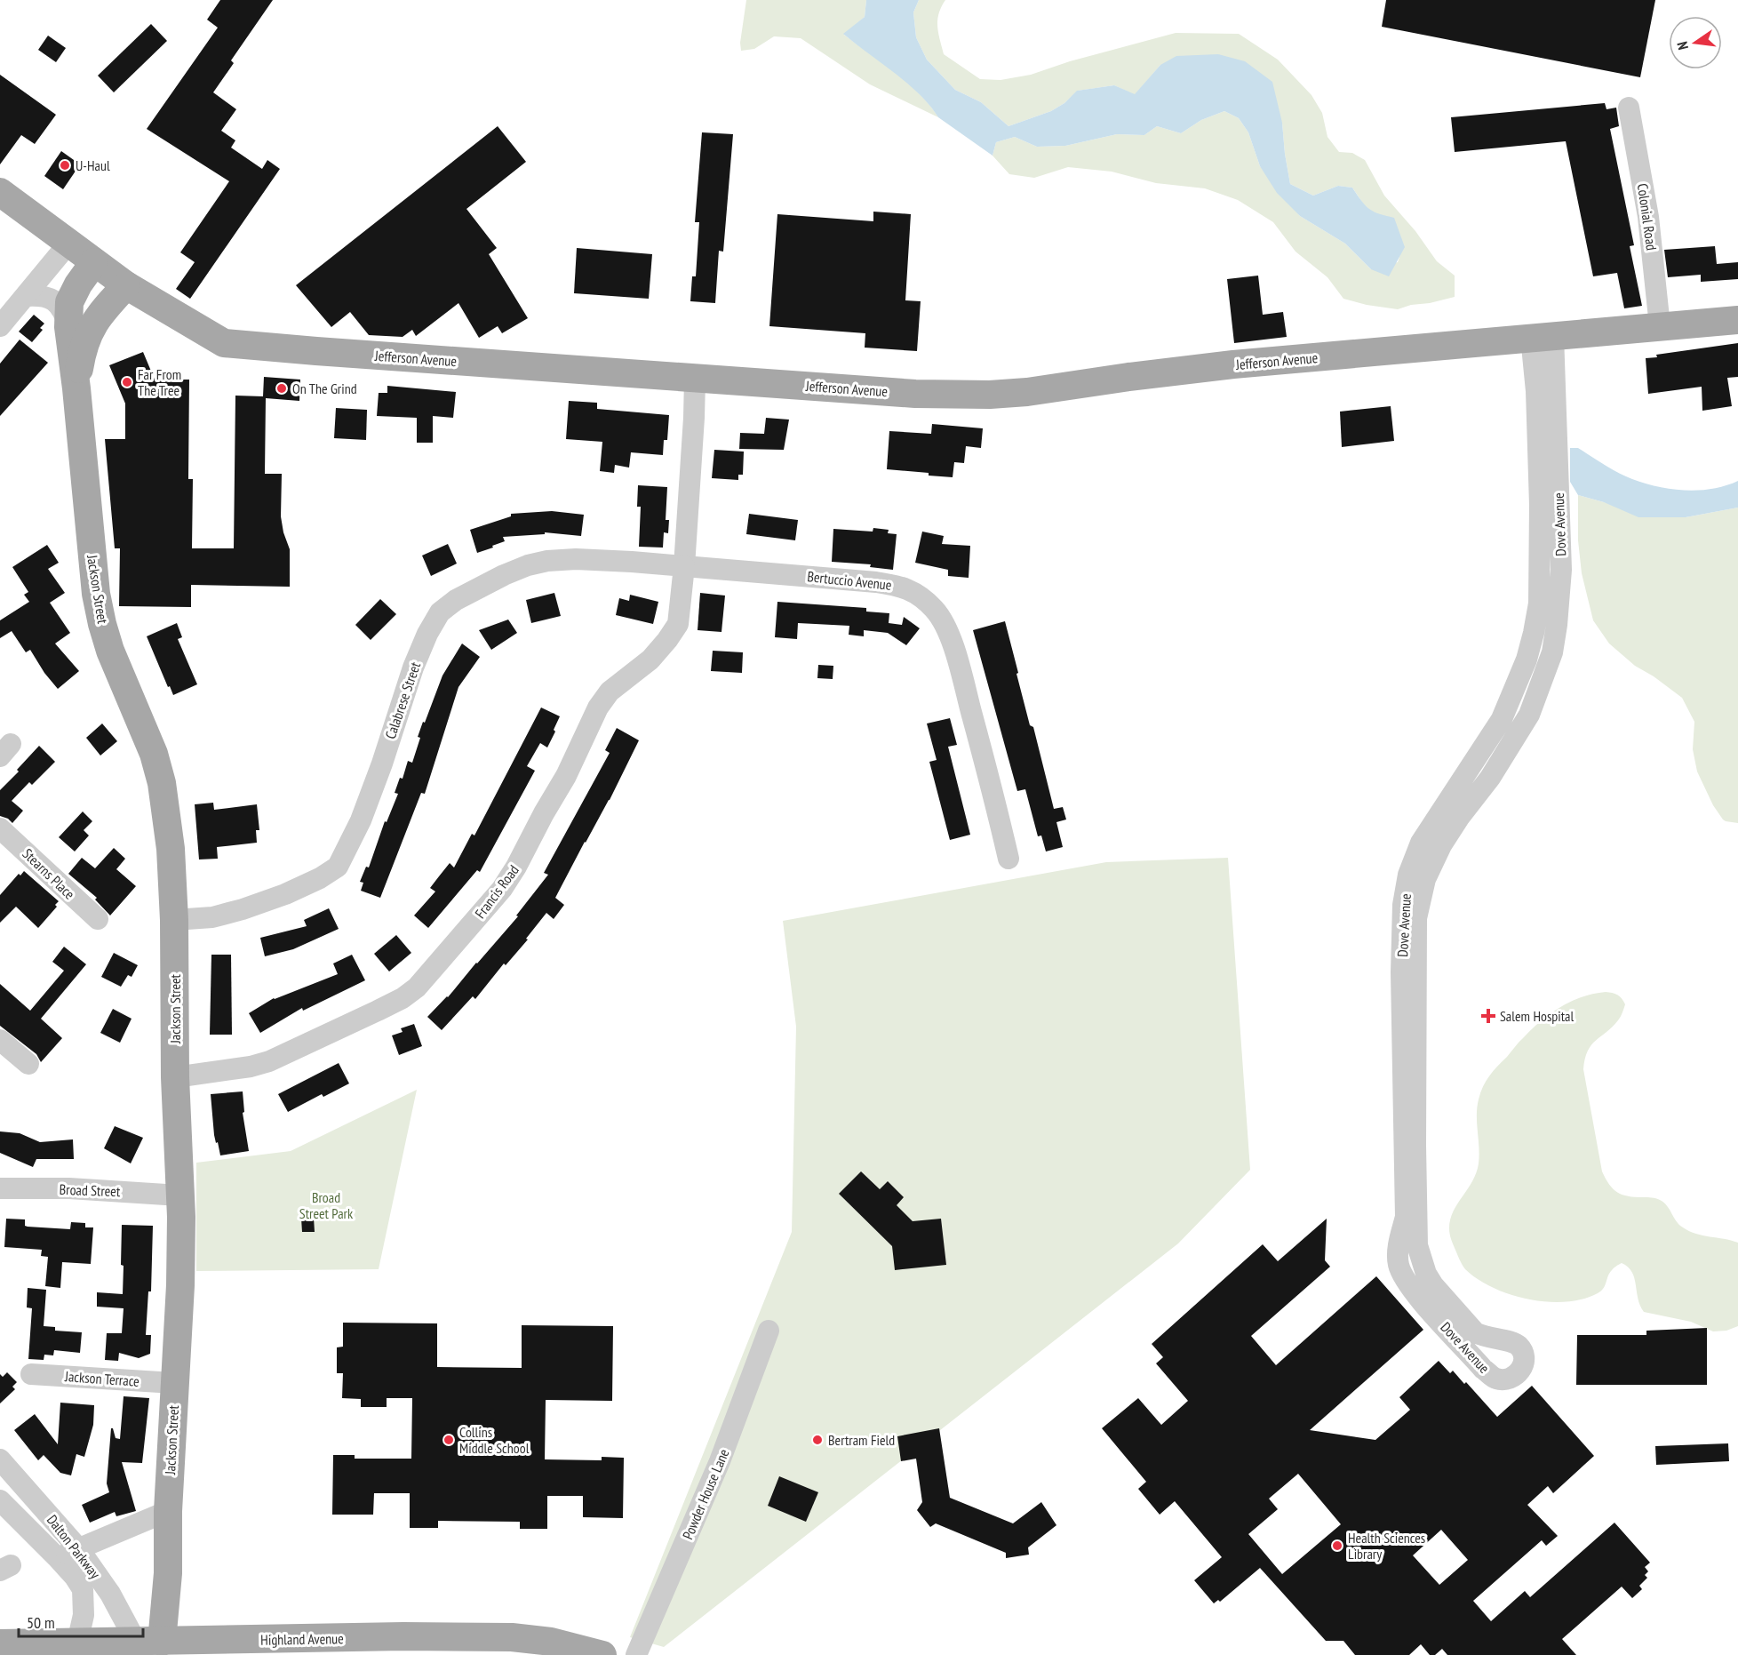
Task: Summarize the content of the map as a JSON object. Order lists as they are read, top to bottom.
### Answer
{
  "streets": {
    "main road": ["Jefferson Avenue", "Jackson Street", "Highland Avenue"],
    "street": [
      "Colonial Road",
      "Dove Avenue",
      "Bertuccio Avenue",
      "Calabrese Street",
      "Stearns Place",
      "Francis Road",
      "Broad Street",
      "Jackson Terrace",
      "Powder House Lane",
      "Dalton Parkway"
    ]
  },
  "crossings": [
    ["Colonial Road", "Jefferson Avenue"],
    ["Jefferson Avenue", "Dove Avenue"],
    ["Jefferson Avenue", "Jackson Street"],
    ["Bertuccio Avenue", "Calabrese Street"],
    ["Bertuccio Avenue", "Francis Road"],
    ["Jackson Street", "Calabrese Street"],
    ["Jackson Street", "Francis Road"],
    ["Jackson Street", "Broad Street"],
    ["Jackson Street", "Jackson Terrace"],
    ["Jackson Street", "Dalton Parkway"],
    ["Jackson Street", "Highland Avenue"],
    ["Calabrese Street", "Francis Road"],
    ["Dalton Parkway", "Highland Avenue"]
  ],
  "parks": ["Broad Street Park"],
  "places": {
    "other": [
      "U-Haul",
      "Far From The Tree",
      "On The Grind",
      "Collins Middle School",
      "Bertram Field",
      "Health Sciences Library"
    ],
    "health": ["Salem Hospital"]
  },
  "scale_bar": "50 m",
  "north": "left"
}
